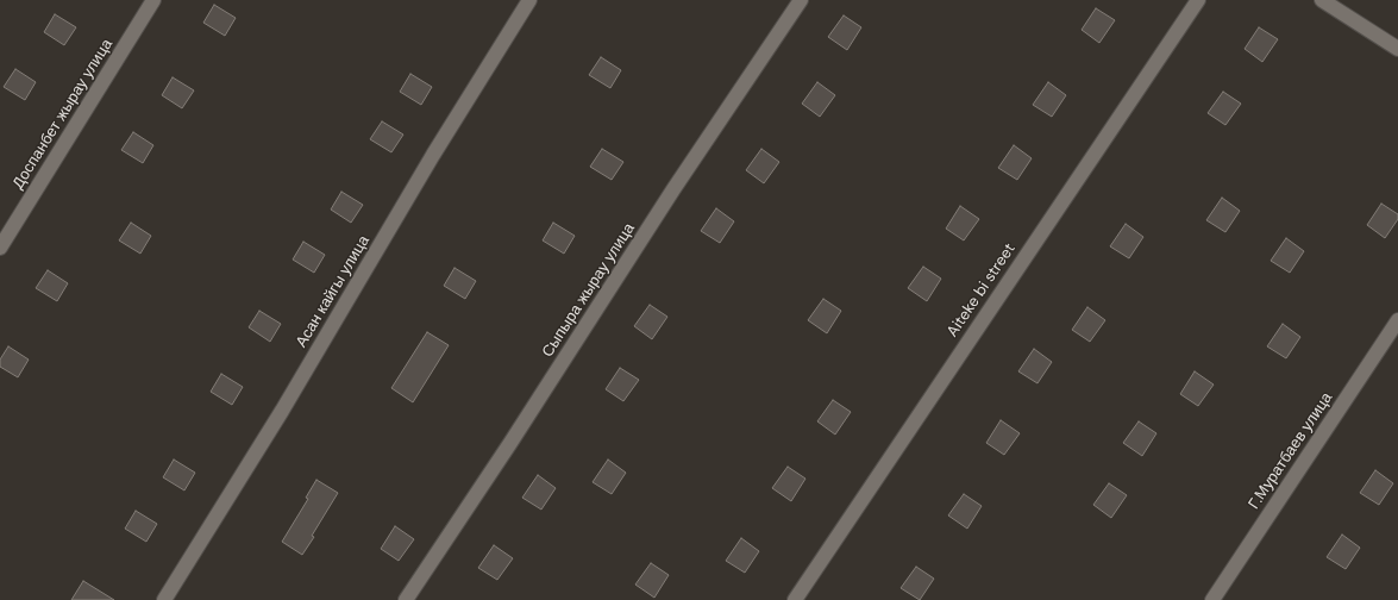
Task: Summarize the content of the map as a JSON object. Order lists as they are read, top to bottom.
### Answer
{
  "streets": {
    "street": [
      "Доспанбет жырау улица",
      "Сыпыра жырау улица",
      "Aiteke bi street",
      "Асан кайгы улица",
      "Г.Муратбаев улица"
    ]
  }
}
